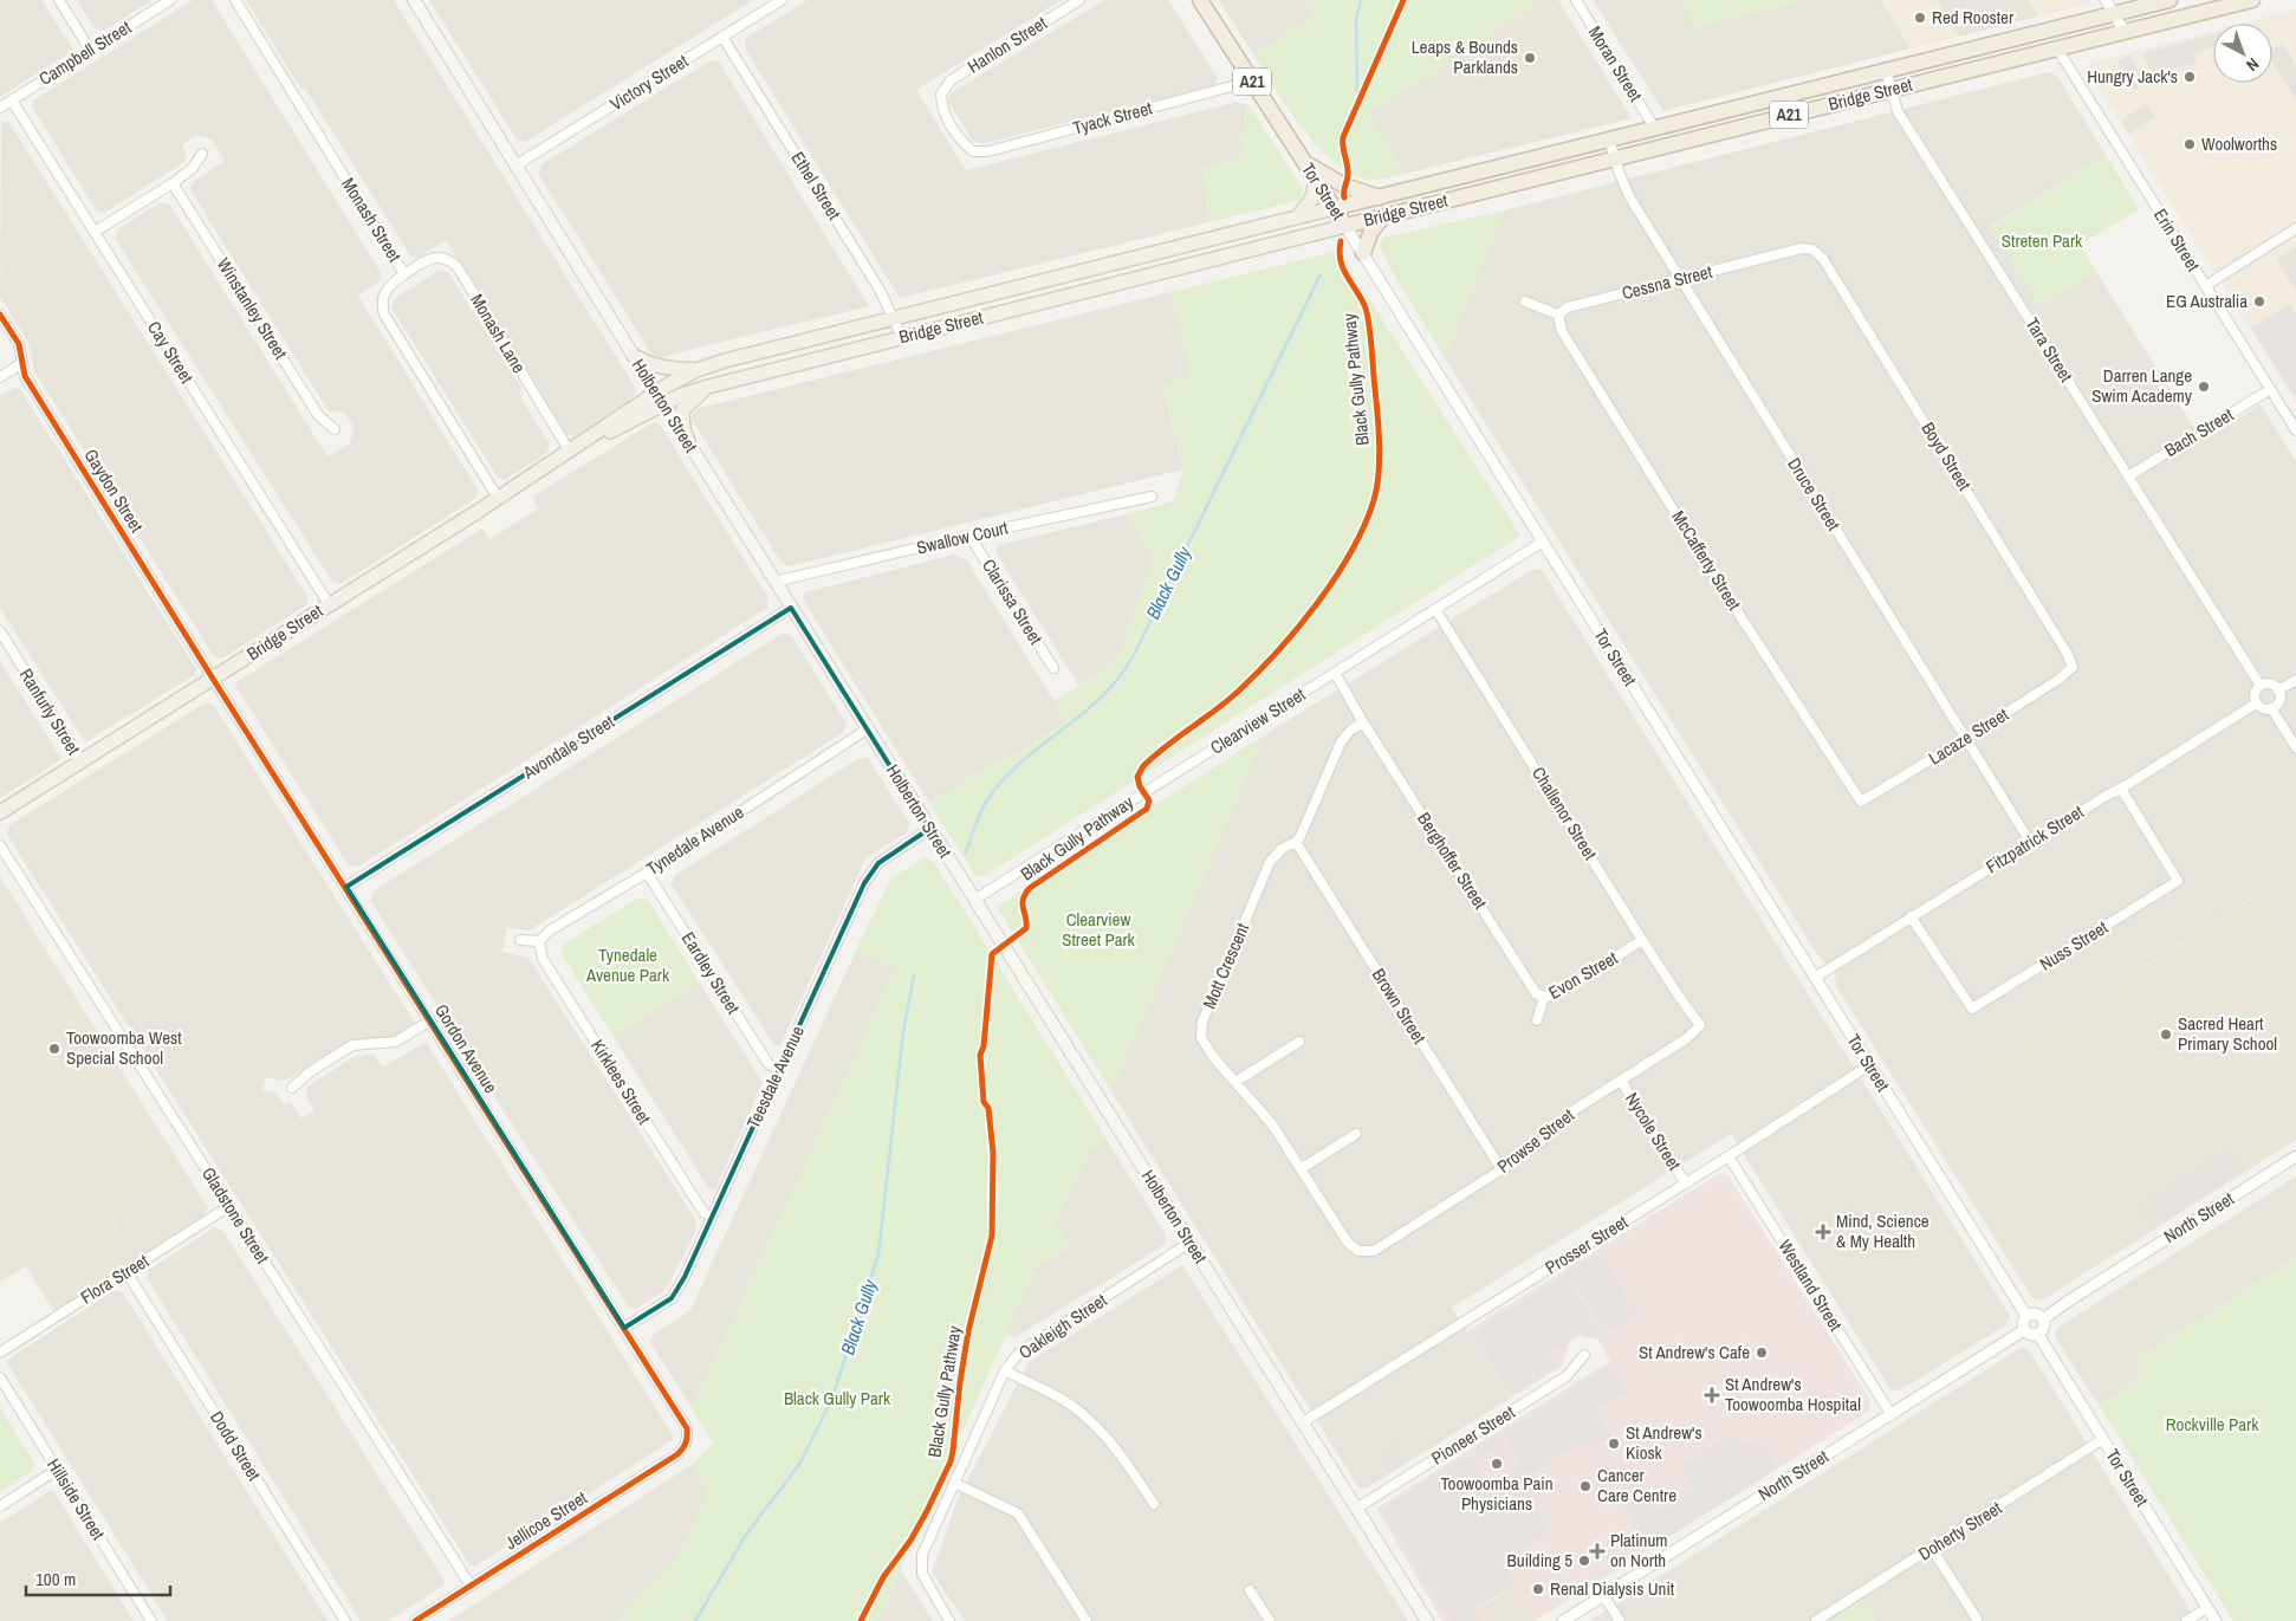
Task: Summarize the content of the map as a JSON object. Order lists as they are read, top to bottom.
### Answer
{
  "streets": {
    "highway": ["A21", "Bridge Street", "Tor Street"],
    "main road": ["Holberton Street"],
    "street": [
      "Hanlon Street",
      "Campbell Street",
      "Moran Street",
      "Victory Street",
      "Tyack Street",
      "Ethel Street",
      "Monash Street",
      "Erin Street",
      "Cessna Street",
      "Winstanley Street",
      "Monash Lane",
      "Tara Street",
      "Cay Street",
      "Bach Street",
      "Boyd Street",
      "Gaydon Street",
      "Druce Street",
      "Swallow Court",
      "McCafferty Street",
      "Clarissa Street",
      "Ranfurly Street",
      "Clearview Street",
      "Lacaze Street",
      "Avondale Street",
      "Challenor Street",
      "Fitzpatrick Street",
      "Tynedale Avenue",
      "Berghoffer Street",
      "Nuss Street",
      "Mott Crescent",
      "Eardley Street",
      "Evon Street",
      "Brown Street",
      "Gordon Avenue",
      "Teesdale Avenue",
      "Kirklees Street",
      "Nycole Street",
      "Prowse Street",
      "Gladstone Street",
      "North Street",
      "Prosser Street",
      "Flora Street",
      "Westland Street",
      "Oakleigh Street",
      "Pioneer Street",
      "Dodd Street",
      "Hillside Street",
      "Jellicoe Street",
      "Doherty Street"
    ],
    "cycle path": ["Black Gully Pathway"]
  },
  "crossings": [
    ["Hanlon Street", "Tyack Street"],
    ["Campbell Street", "Cay Street"],
    ["Moran Street", "Bridge Street"],
    ["A21", "Bridge Street"],
    ["A21", "Tor Street"],
    ["Victory Street", "Ethel Street"],
    ["Victory Street", "Holberton Street"],
    ["Bridge Street", "Ethel Street"],
    ["Bridge Street", "Tor Street"],
    ["Bridge Street", "Monash Street"],
    ["Bridge Street", "Erin Street"],
    ["Bridge Street", "Monash Lane"],
    ["Bridge Street", "Tara Street"],
    ["Bridge Street", "Cay Street"],
    ["Bridge Street", "Holberton Street"],
    ["Bridge Street", "Gaydon Street"],
    ["Bridge Street", "Druce Street"],
    ["Bridge Street", "Ranfurly Street"],
    ["Bridge Street", "Gordon Avenue"],
    ["Tyack Street", "Tor Street"],
    ["Tor Street", "Clearview Street"],
    ["Tor Street", "Fitzpatrick Street"],
    ["Tor Street", "North Street"],
    ["Tor Street", "Prosser Street"],
    ["Tor Street", "Doherty Street"],
    ["Monash Street", "Monash Lane"],
    ["Erin Street", "Bach Street"],
    ["Cessna Street", "Boyd Street"],
    ["Cessna Street", "Druce Street"],
    ["Cessna Street", "McCafferty Street"],
    ["Tara Street", "Bach Street"],
    ["Tara Street", "Fitzpatrick Street"],
    ["Holberton Street", "Swallow Court"],
    ["Holberton Street", "Clearview Street"],
    ["Holberton Street", "Avondale Street"],
    ["Holberton Street", "Tynedale Avenue"],
    ["Holberton Street", "Teesdale Avenue"],
    ["Holberton Street", "Prosser Street"],
    ["Holberton Street", "Oakleigh Street"],
    ["Holberton Street", "Pioneer Street"],
    ["Boyd Street", "Lacaze Street"],
    ["Gaydon Street", "Gordon Avenue"],
    ["Druce Street", "Lacaze Street"],
    ["Druce Street", "Fitzpatrick Street"],
    ["Swallow Court", "Clarissa Street"],
    ["McCafferty Street", "Lacaze Street"],
    ["Clearview Street", "Challenor Street"],
    ["Avondale Street", "Gordon Avenue"],
    ["Challenor Street", "Evon Street"],
    ["Challenor Street", "Prowse Street"],
    ["Fitzpatrick Street", "Nuss Street"],
    ["Tynedale Avenue", "Eardley Street"],
    ["Tynedale Avenue", "Kirklees Street"],
    ["Berghoffer Street", "Mott Crescent"],
    ["Berghoffer Street", "Evon Street"],
    ["Mott Crescent", "Brown Street"],
    ["Mott Crescent", "Prowse Street"],
    ["Eardley Street", "Teesdale Avenue"],
    ["Brown Street", "Prowse Street"],
    ["Gordon Avenue", "Teesdale Avenue"],
    ["Gordon Avenue", "Jellicoe Street"],
    ["Teesdale Avenue", "Kirklees Street"],
    ["Nycole Street", "Prowse Street"],
    ["Nycole Street", "Prosser Street"],
    ["Gladstone Street", "Flora Street"],
    ["Gladstone Street", "Jellicoe Street"],
    ["North Street", "Westland Street"],
    ["Prosser Street", "Westland Street"],
    ["Flora Street", "Dodd Street"]
  ],
  "water": ["Black Gully"],
  "parks": [
    "Streten Park",
    "Clearview Street Park",
    "Tynedale Avenue Park",
    "Black Gully Park",
    "Rockville Park"
  ],
  "places": {
    "other": [
      "Red Rooster",
      "Leaps & Bounds Parklands",
      "Hungry Jack's",
      "Woolworths",
      "EG Australia",
      "Darren Lange Swim Academy",
      "Sacred Heart Primary School",
      "Toowoomba West Special School",
      "St Andrew's Cafe",
      "St Andrew's Kiosk",
      "Toowoomba Pain Physicians",
      "Cancer Care Centre",
      "Building 5",
      "Renal Dialysis Unit"
    ],
    "health": ["Mind, Science & My Health", "St Andrew's Toowoomba Hospital", "Platinum on North"]
  },
  "scale_bar": "100 m",
  "north": "bottom right"
}
